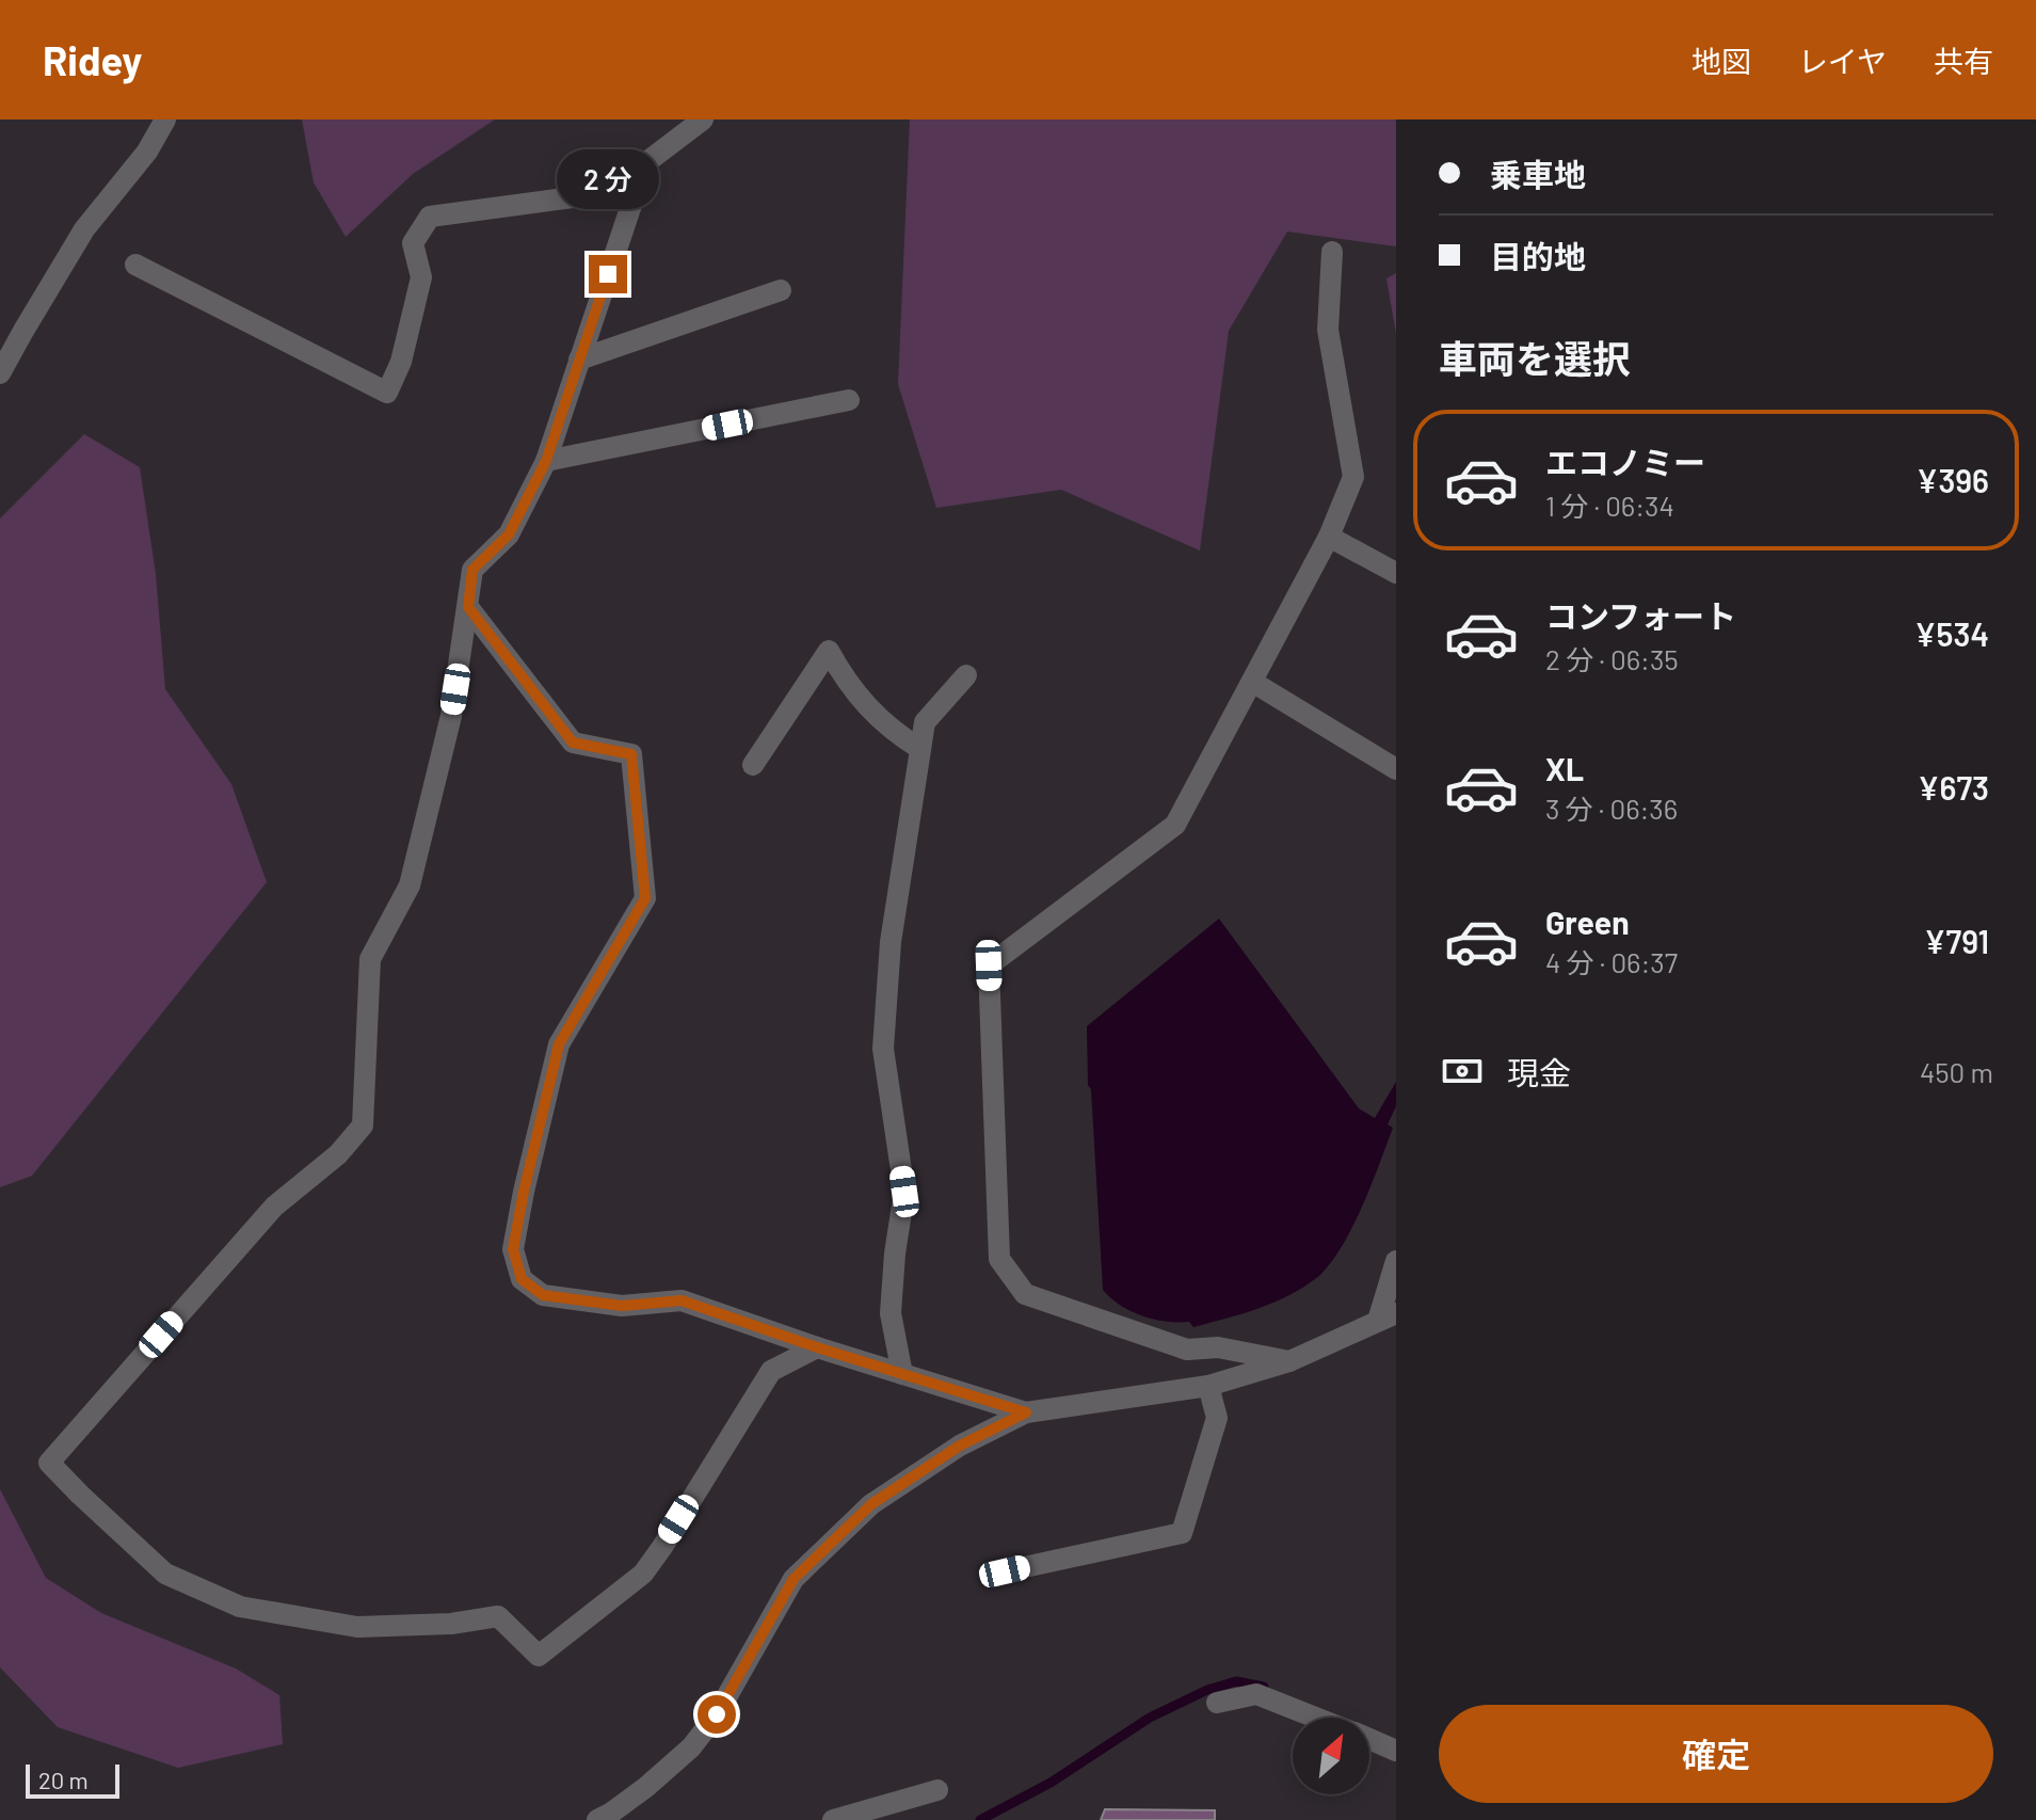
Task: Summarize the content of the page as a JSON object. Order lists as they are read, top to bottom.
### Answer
{
  "scale_bar": "20 m",
  "north": "top right",
  "page": {
    "header": "Ridey",
    "nav": ["地図", "レイヤ", "共有"],
    "banner": ["乗車地", "目的地"],
    "bubble": "2 分",
    "heading": "車両を選択",
    "list": [
      {
        "name": "エコノミー",
        "note": "1 分 · 06:34",
        "value": "¥396"
      },
      {
        "name": "コンフォート",
        "note": "2 分 · 06:35",
        "value": "¥534"
      },
      {
        "name": "XL",
        "note": "3 分 · 06:36",
        "value": "¥673"
      },
      {
        "name": "Green",
        "note": "4 分 · 06:37",
        "value": "¥791"
      }
    ],
    "pay": ["現金", "450 m"],
    "buttons": "確定",
    "scale": "20 m"
  }
}
